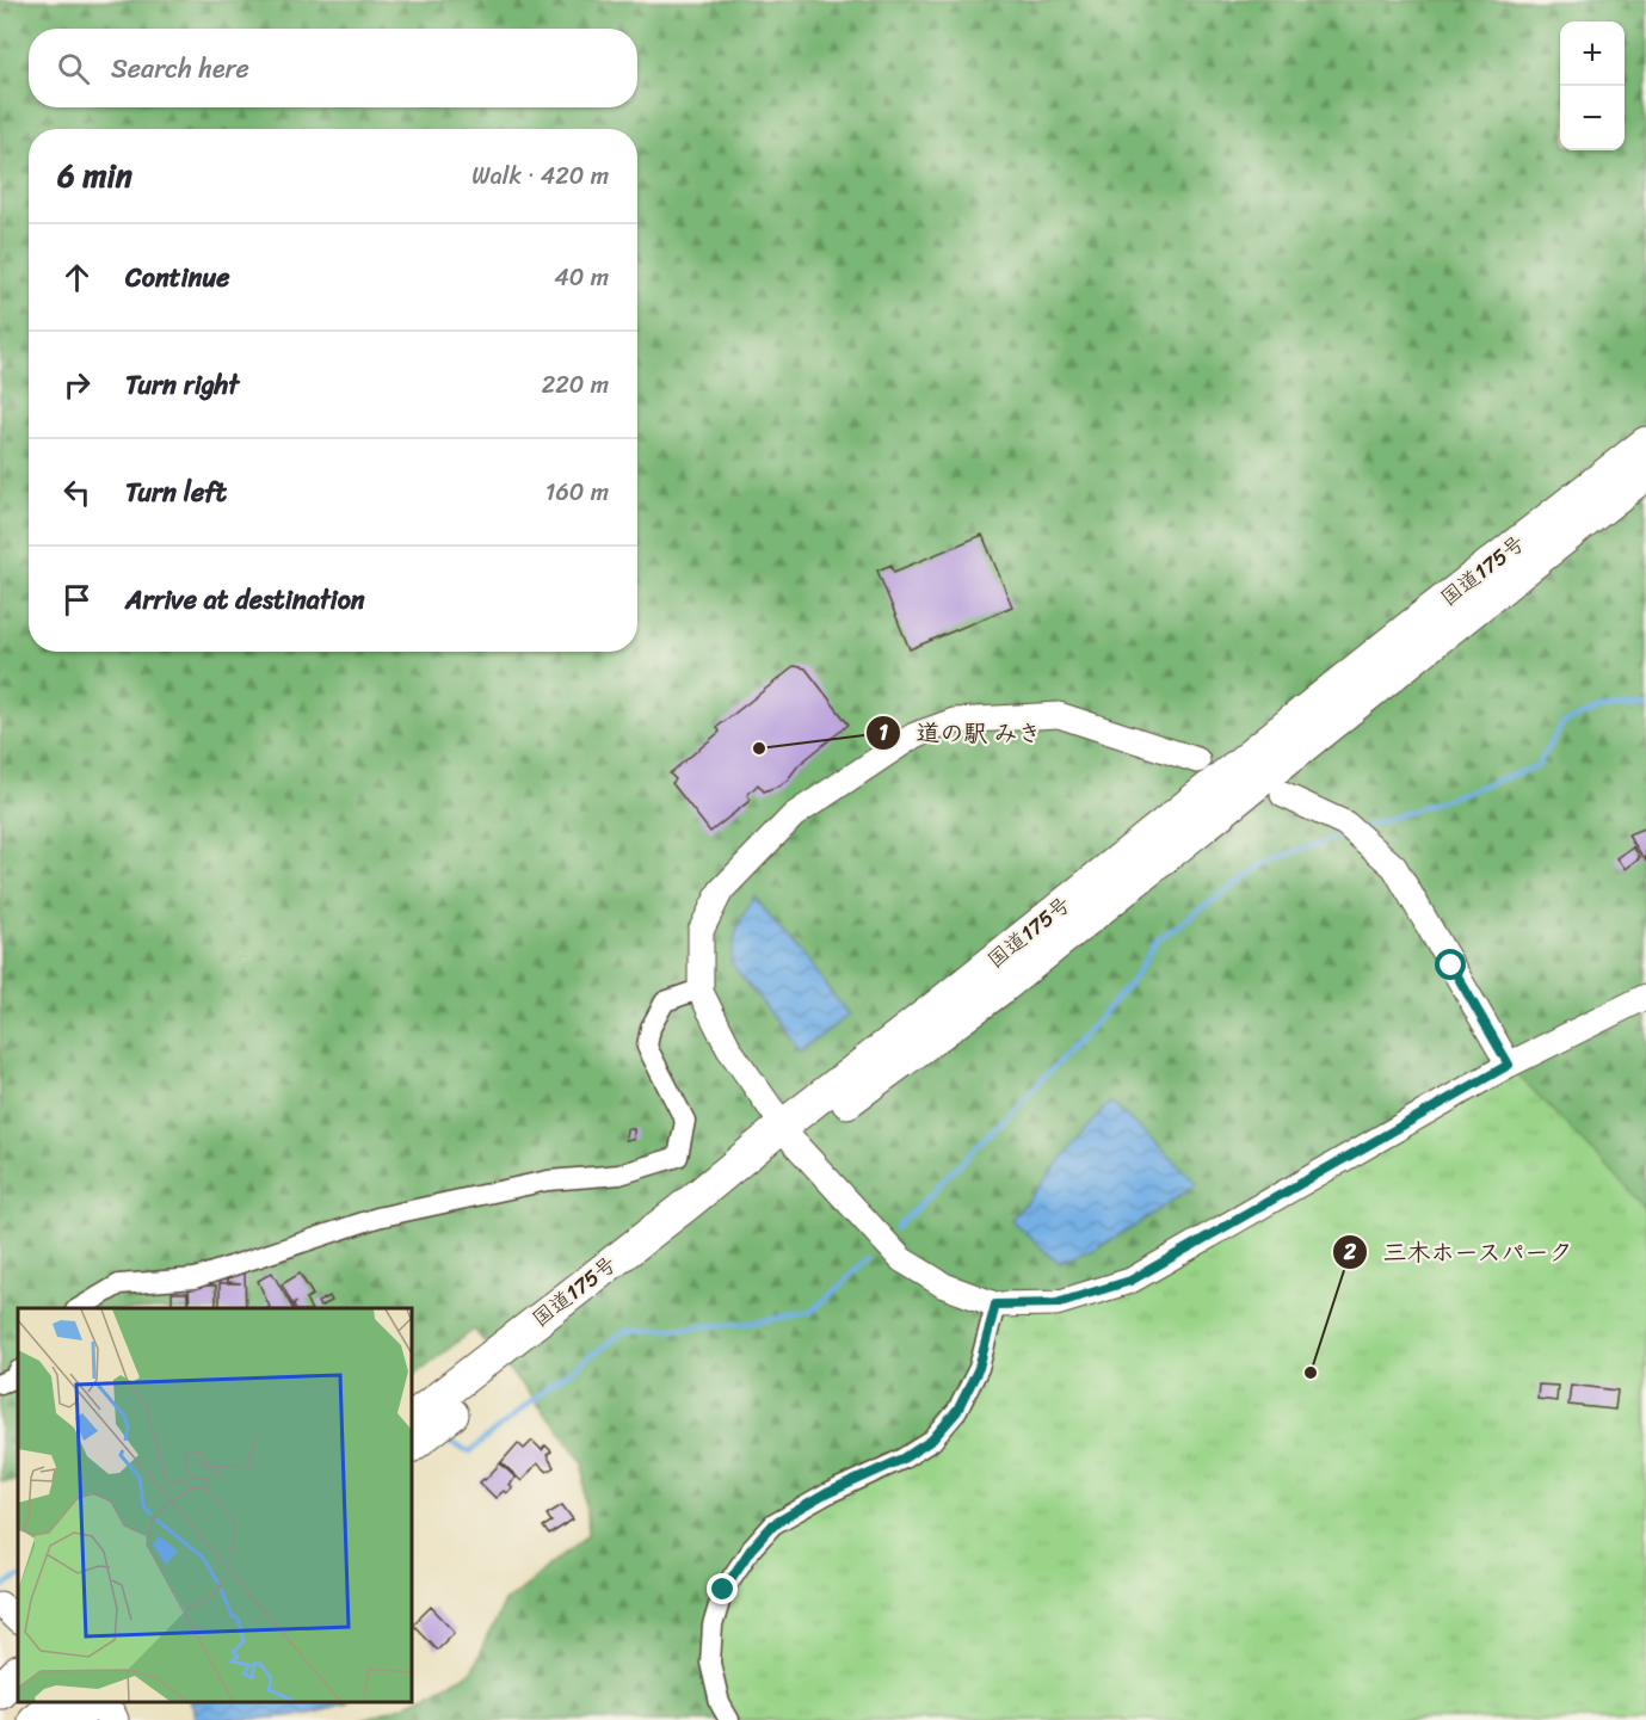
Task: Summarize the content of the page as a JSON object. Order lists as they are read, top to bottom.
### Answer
{
  "streets": {
    "highway": ["国道175号"]
  },
  "places": ["道の駅 みき", "三木ホースパーク"],
  "page": {
    "map_buttons": ["+", "−"],
    "search": "Search here",
    "heading": ["6 min", "Walk · 420 m"],
    "list": [
      ["Continue", "40 m"],
      ["Turn right", "220 m"],
      ["Turn left", "160 m"],
      "Arrive at destination"
    ]
  }
}
